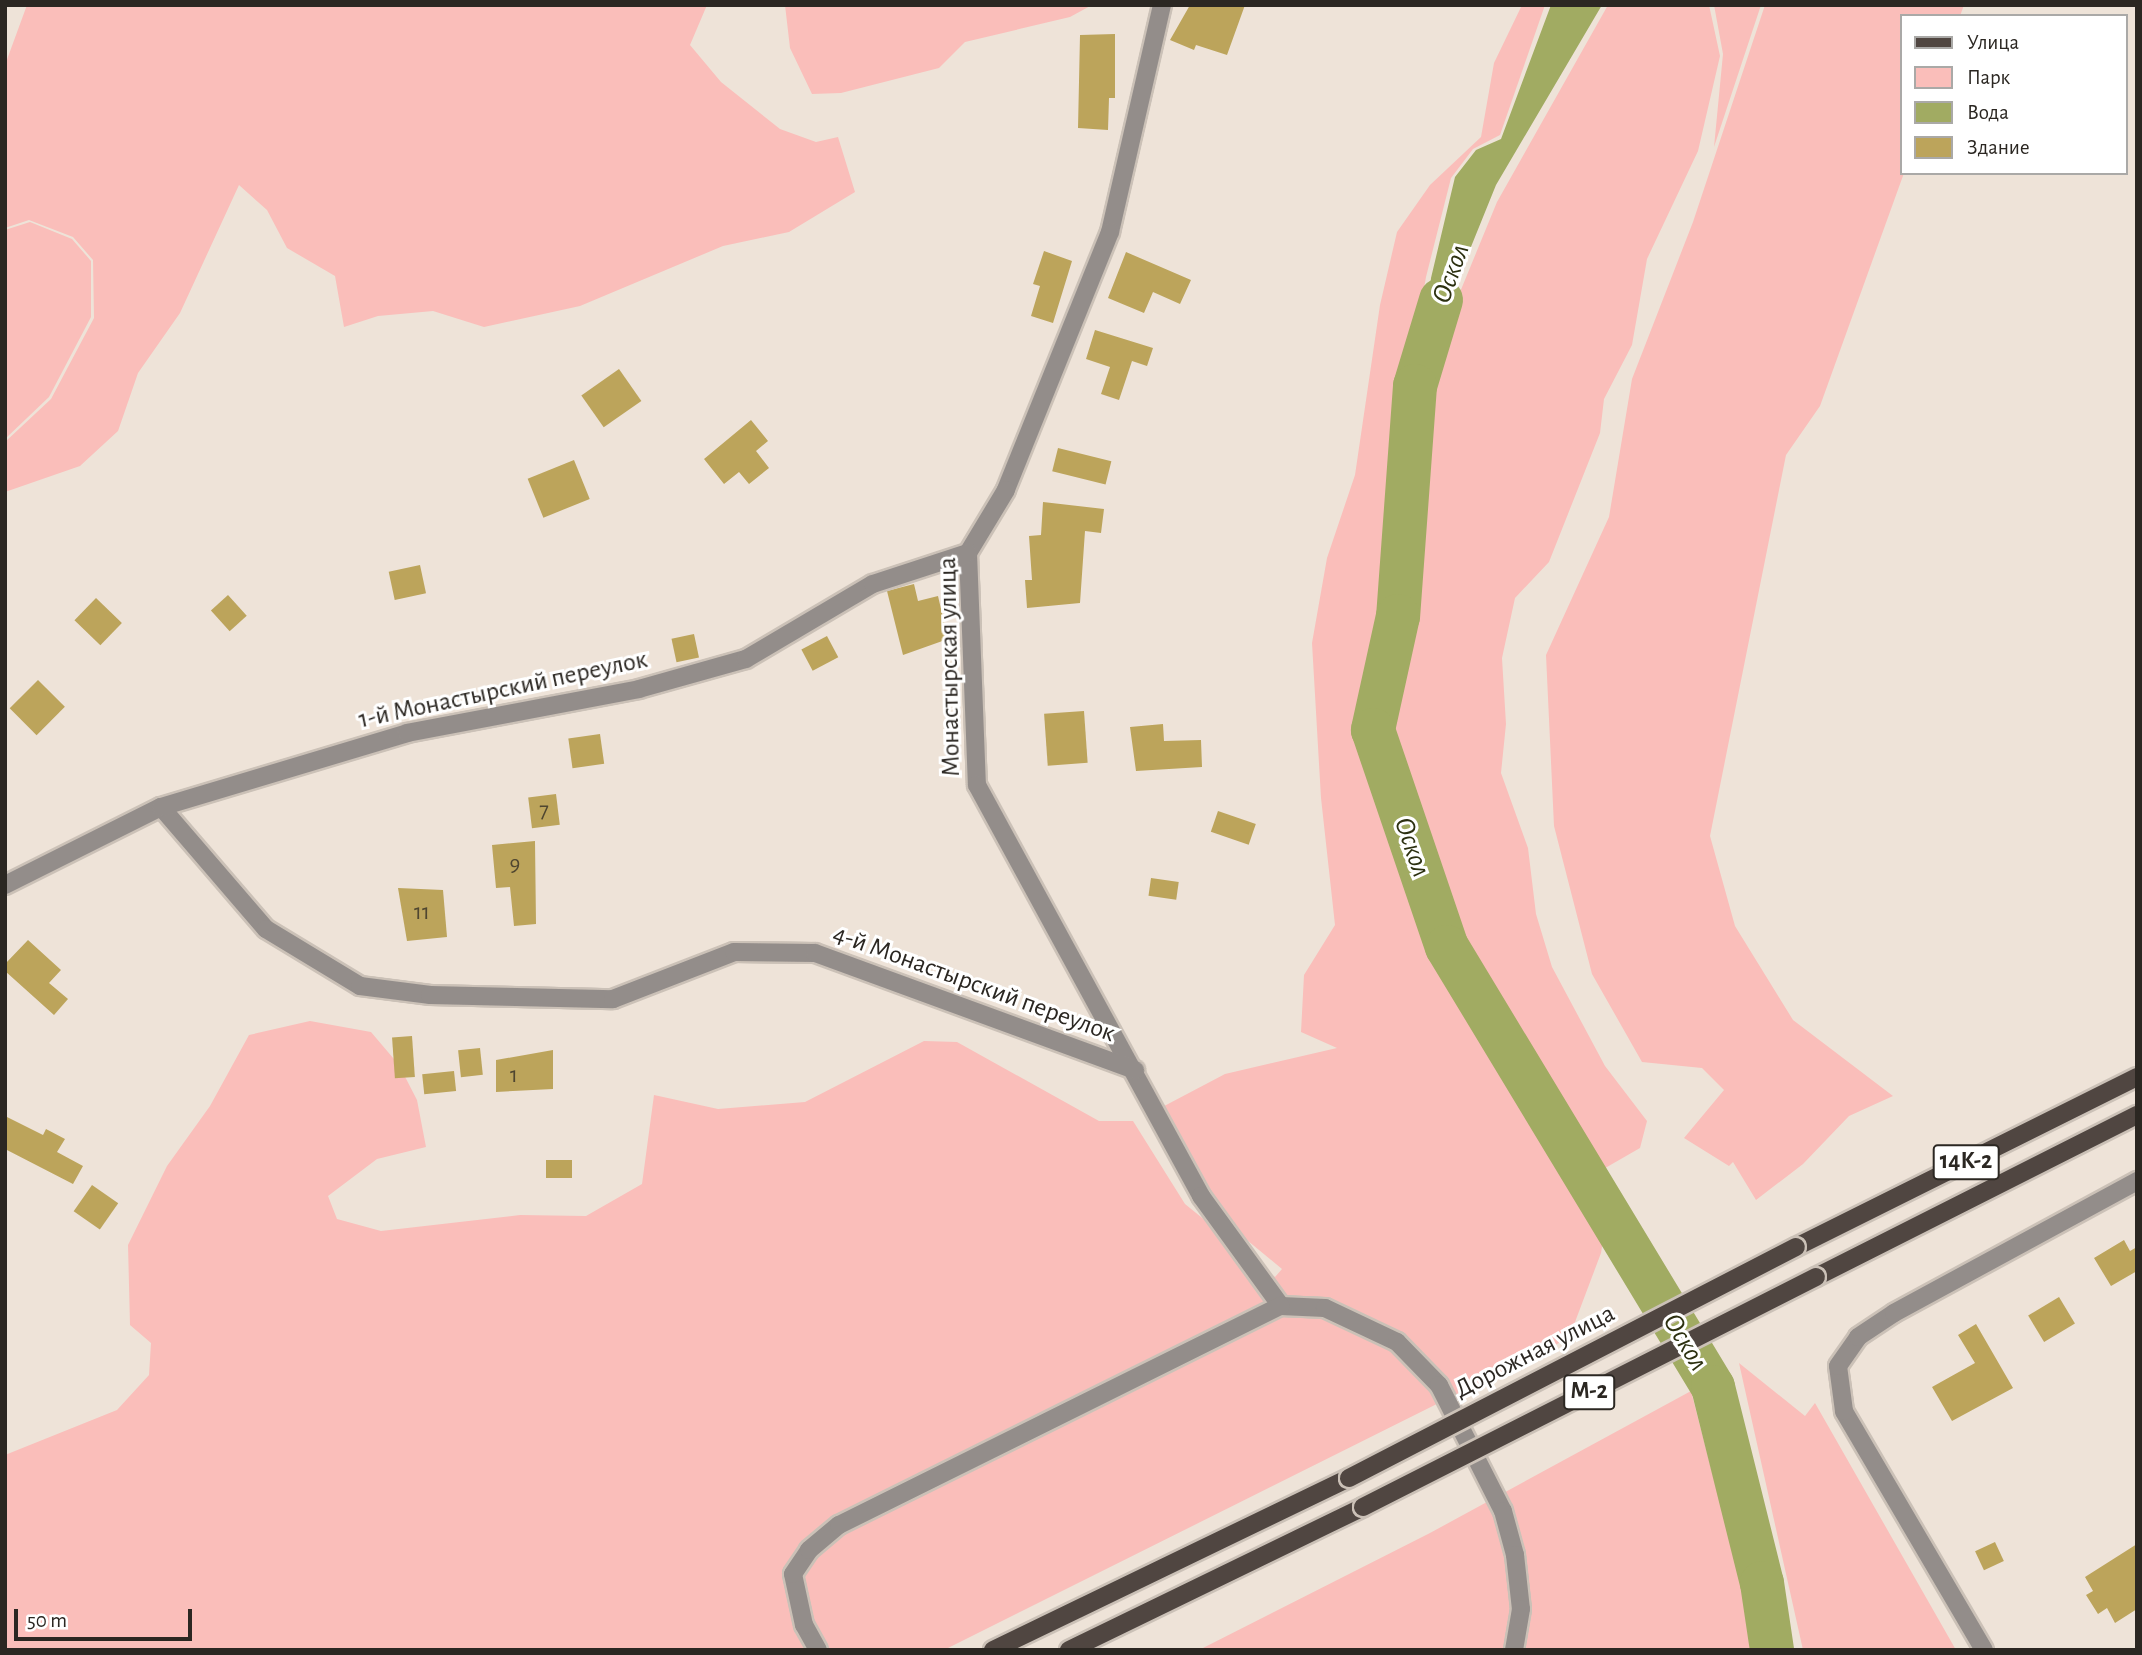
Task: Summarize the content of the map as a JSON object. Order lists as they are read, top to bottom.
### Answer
{
  "streets": {
    "main road": ["14К-2", "Дорожная улица", "М-2"],
    "street": ["Монастырская улица", "1-й Монастырский переулок", "4-й Монастырский переулок"]
  },
  "crossings": [
    ["Монастырская улица", "1-й Монастырский переулок"],
    ["Монастырская улица", "4-й Монастырский переулок"],
    ["1-й Монастырский переулок", "4-й Монастырский переулок"],
    ["14К-2", "М-2"]
  ],
  "water": ["Оскол"],
  "house_numbers": [
    "7",
    "9",
    "11",
    "1"
  ],
  "legend": [
    "Улица",
    "Парк",
    "Вода",
    "Здание"
  ],
  "scale_bar": "50 m"
}
